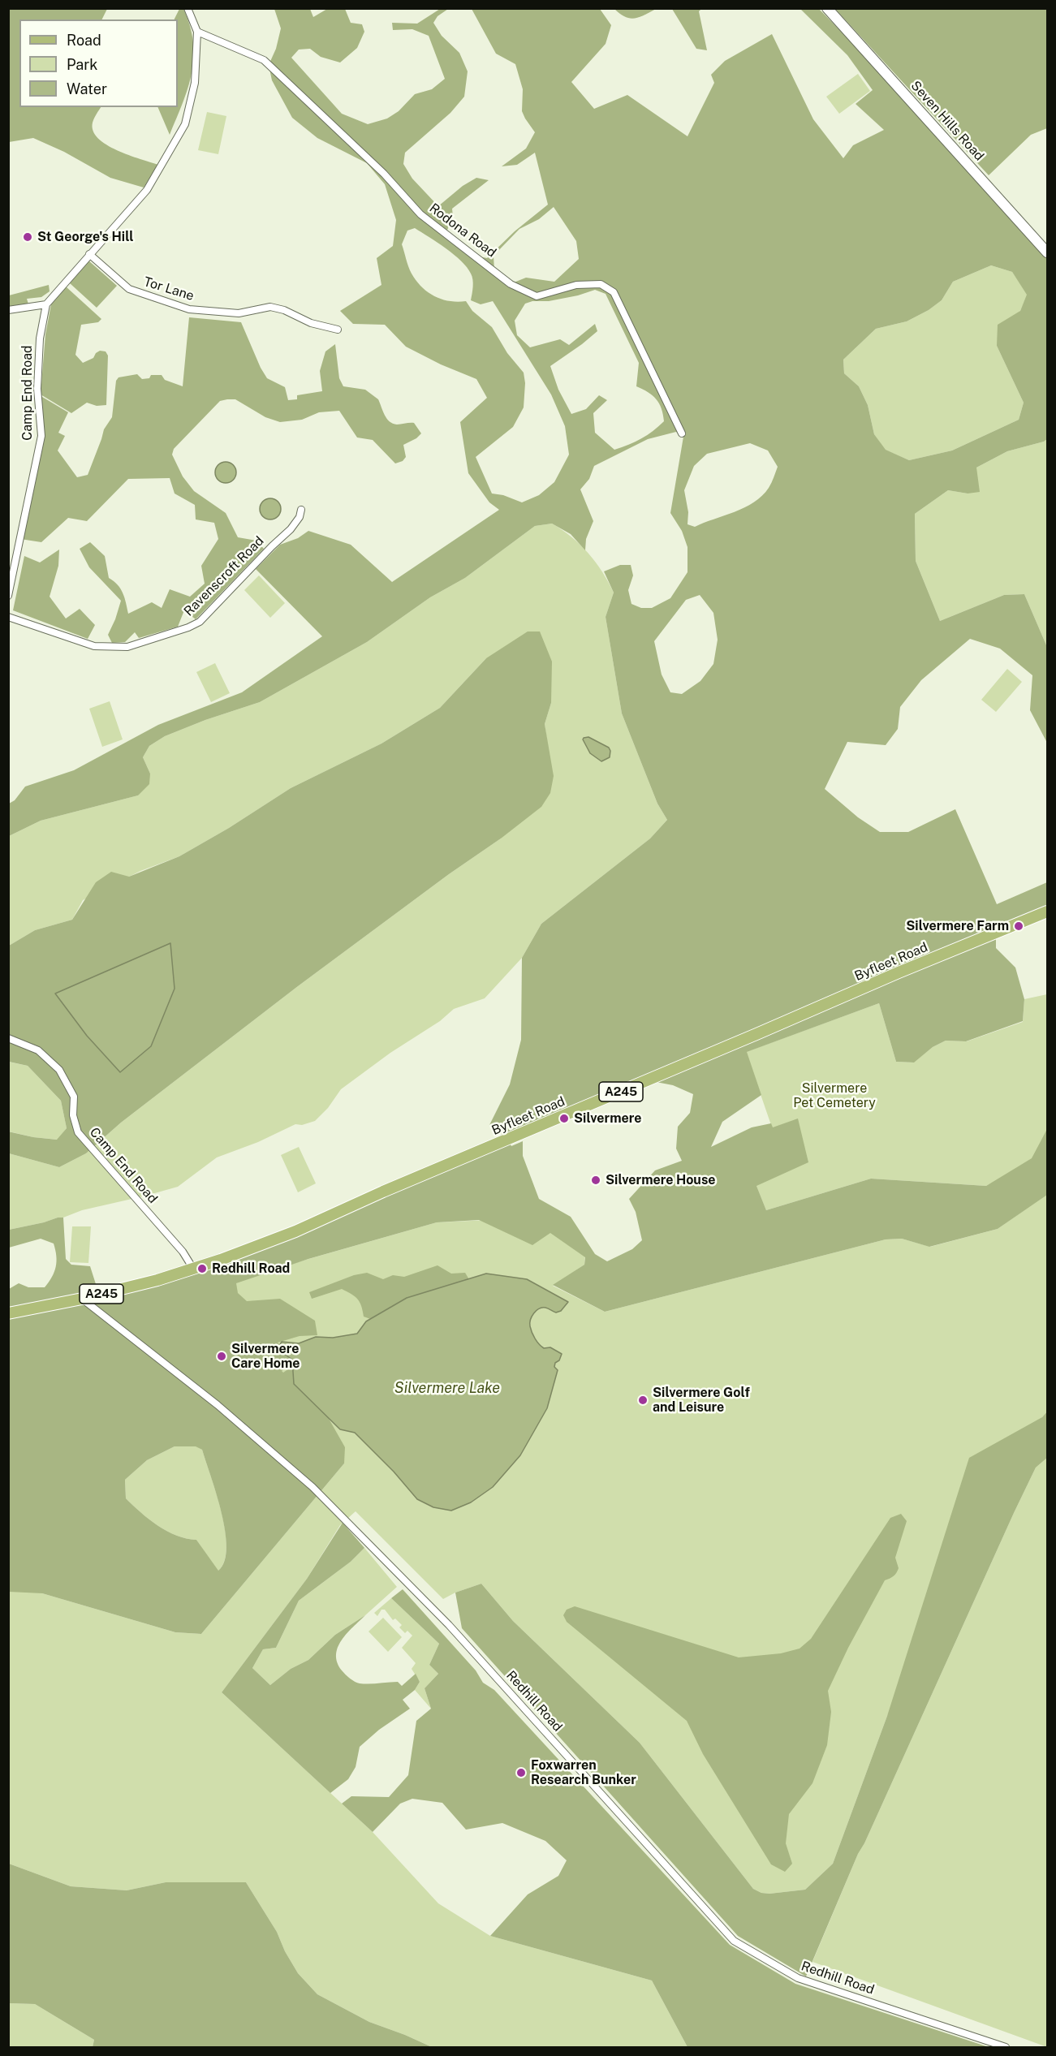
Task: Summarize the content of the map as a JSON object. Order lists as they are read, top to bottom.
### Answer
{
  "streets": {
    "main road": ["Seven Hills Road", "Byfleet Road", "A245"],
    "street": [
      "Rodona Road",
      "Tor Lane",
      "Camp End Road",
      "Ravenscroft Road",
      "Redhill Road"
    ]
  },
  "crossings": [
    ["Rodona Road", "Camp End Road"],
    ["Tor Lane", "Camp End Road"],
    ["Camp End Road", "Byfleet Road"],
    ["Byfleet Road", "Redhill Road"]
  ],
  "water": ["Silvermere Lake"],
  "parks": ["Silvermere Pet Cemetery"],
  "places": [
    "St George's Hill",
    "Silvermere Farm",
    "Silvermere",
    "Silvermere House",
    "Redhill Road",
    "Silvermere Care Home",
    "Silvermere Golf and Leisure",
    "Foxwarren Research Bunker"
  ],
  "legend": ["Road", "Park", "Water"]
}
